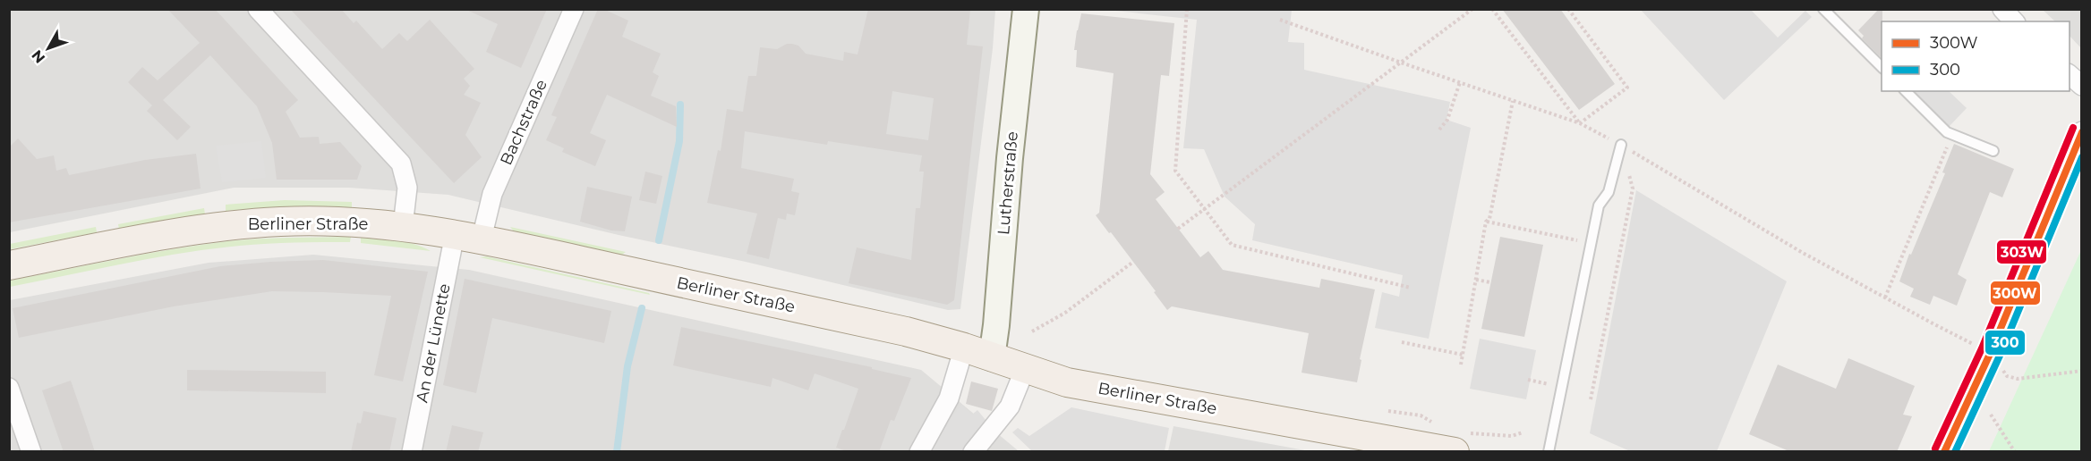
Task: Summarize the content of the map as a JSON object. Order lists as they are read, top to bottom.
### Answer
{
  "streets": {
    "main road": ["Berliner Straße"],
    "street": ["Bachstraße", "Lutherstraße", "An der Lünette"]
  },
  "crossings": [
    ["Bachstraße", "Berliner Straße"],
    ["Bachstraße", "An der Lünette"],
    ["Lutherstraße", "Berliner Straße"],
    ["Berliner Straße", "An der Lünette"]
  ],
  "lines": ["transit line 303W", "transit line 300W", "transit line 300"],
  "legend": ["300W", "300"],
  "north": "bottom left"
}
